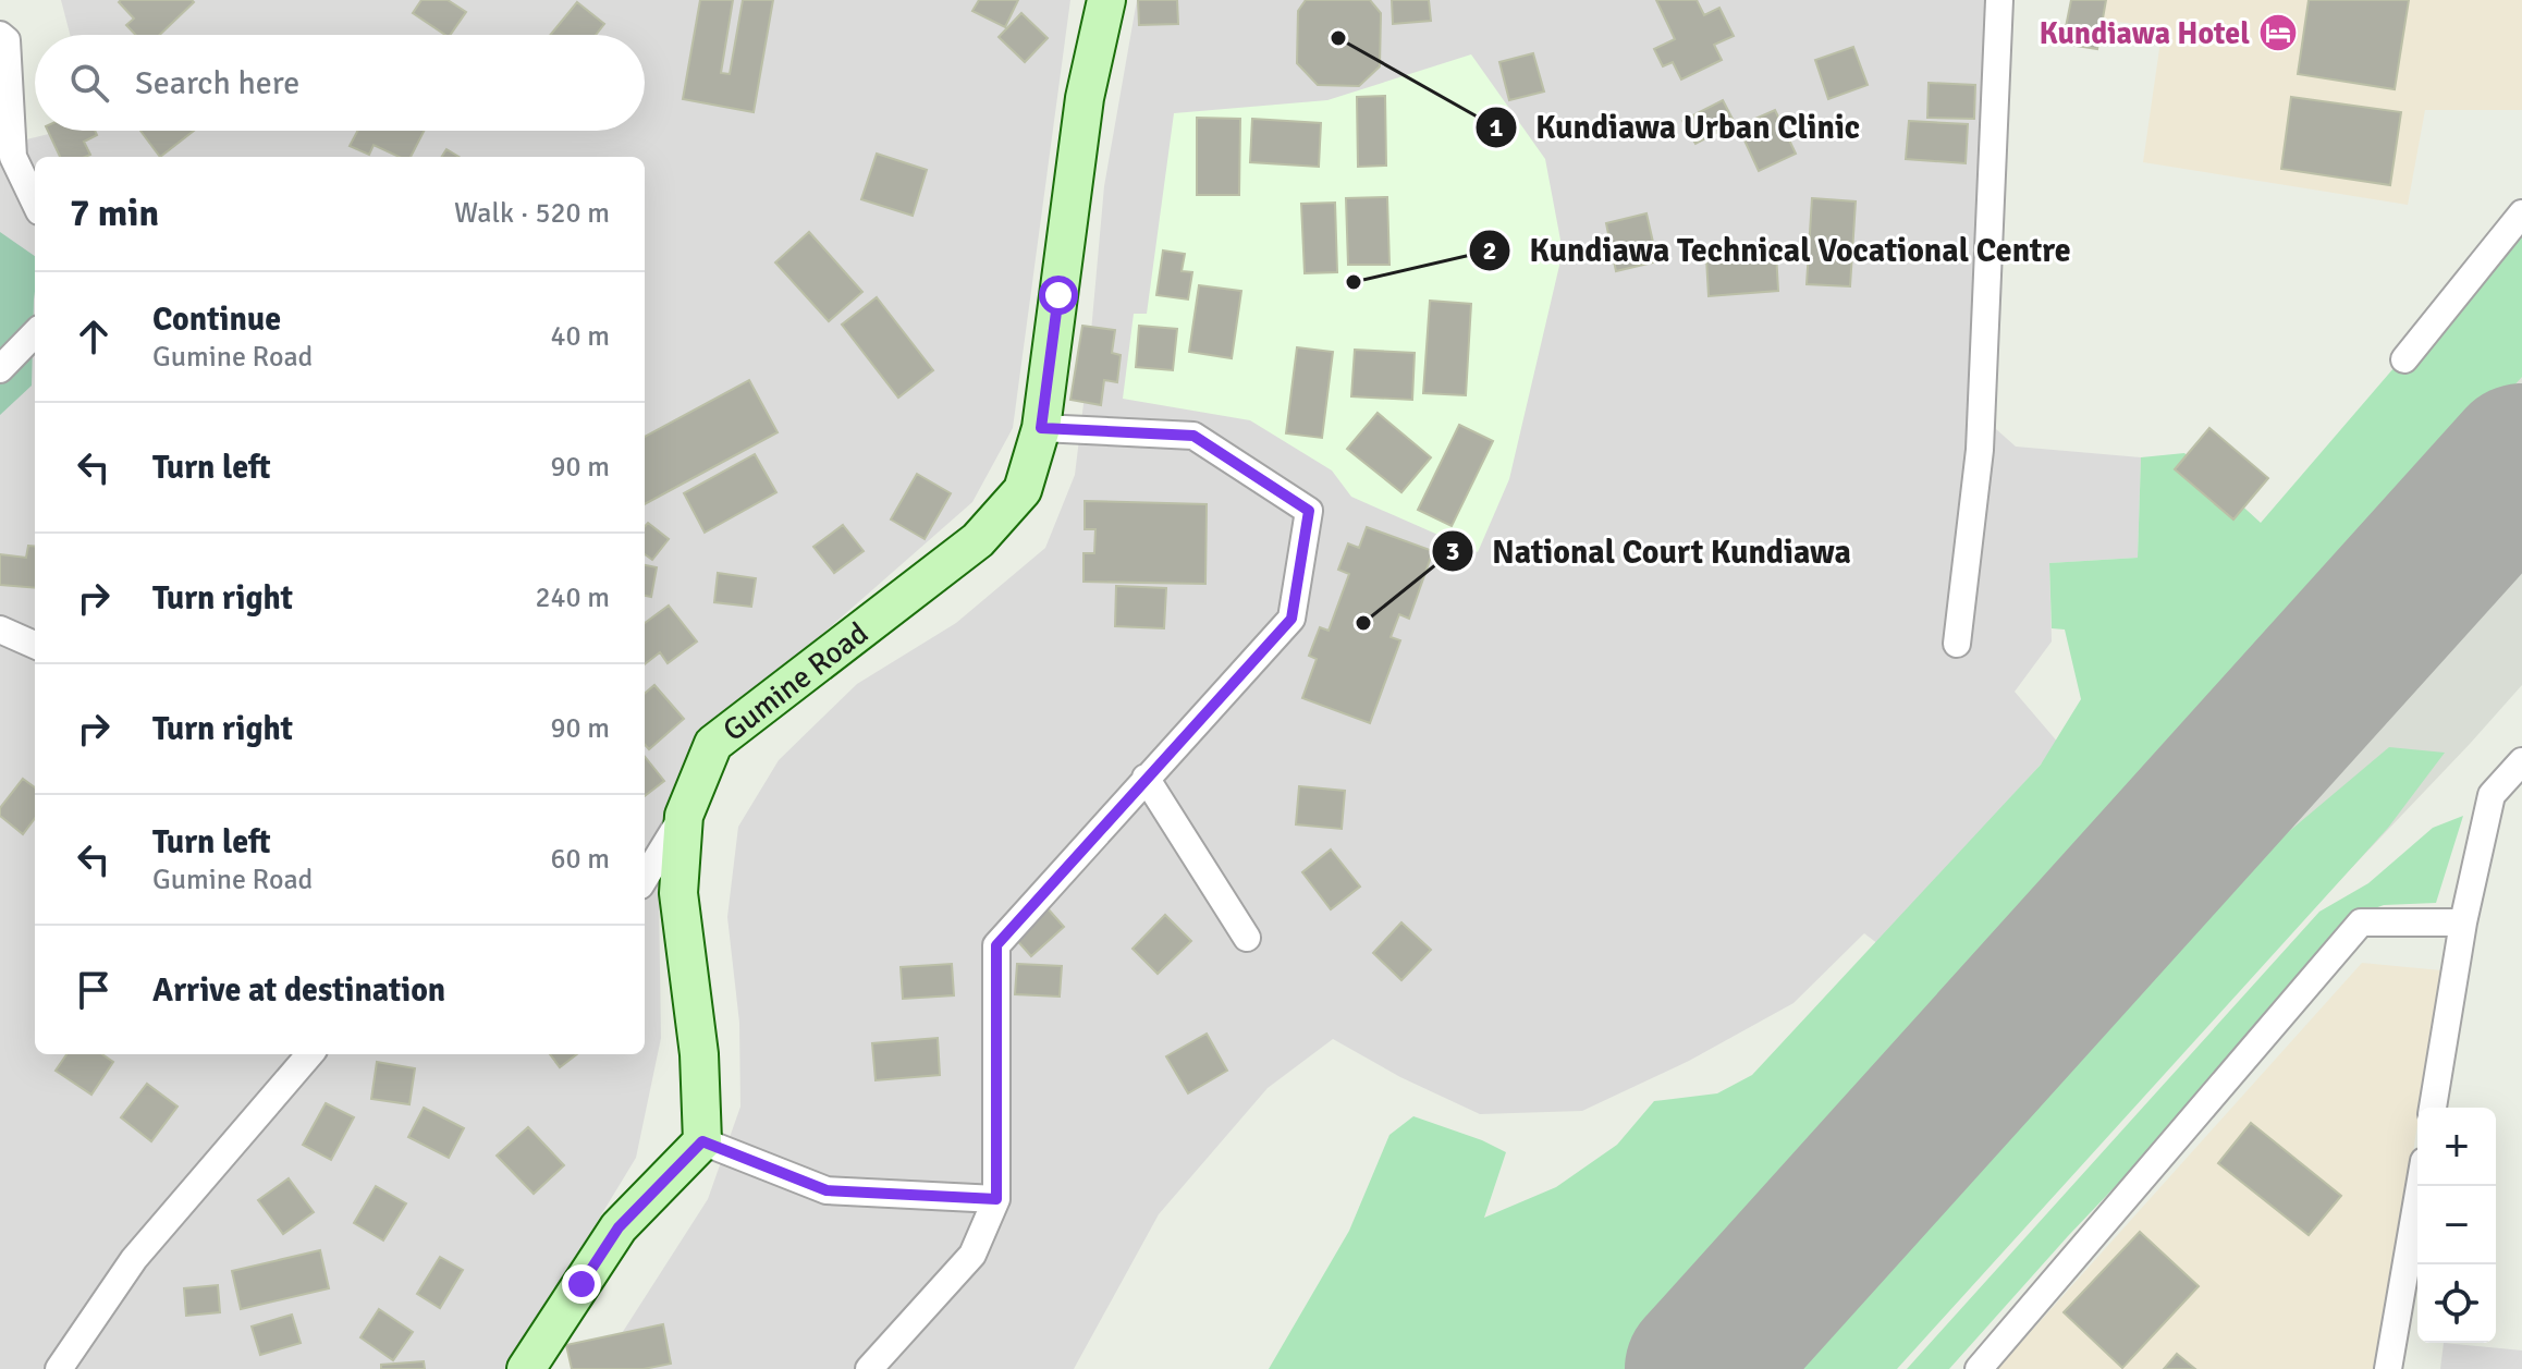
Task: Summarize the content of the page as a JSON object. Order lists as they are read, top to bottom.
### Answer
{
  "streets": {
    "main road": ["Gumine Road"]
  },
  "places": {
    "hotel": ["Kundiawa Hotel"],
    "other": ["Kundiawa Urban Clinic", "Kundiawa Technical Vocational Centre", "National Court Kundiawa"]
  },
  "page": {
    "search": "Search here",
    "heading": ["7 min", "Walk · 520 m"],
    "list": [
      ["Continue", "Gumine Road", "40 m"],
      ["Turn left", "90 m"],
      ["Turn right", "240 m"],
      ["Turn right", "90 m"],
      ["Turn left", "Gumine Road", "60 m"],
      "Arrive at destination"
    ],
    "map_buttons": ["+", "−"]
  }
}
